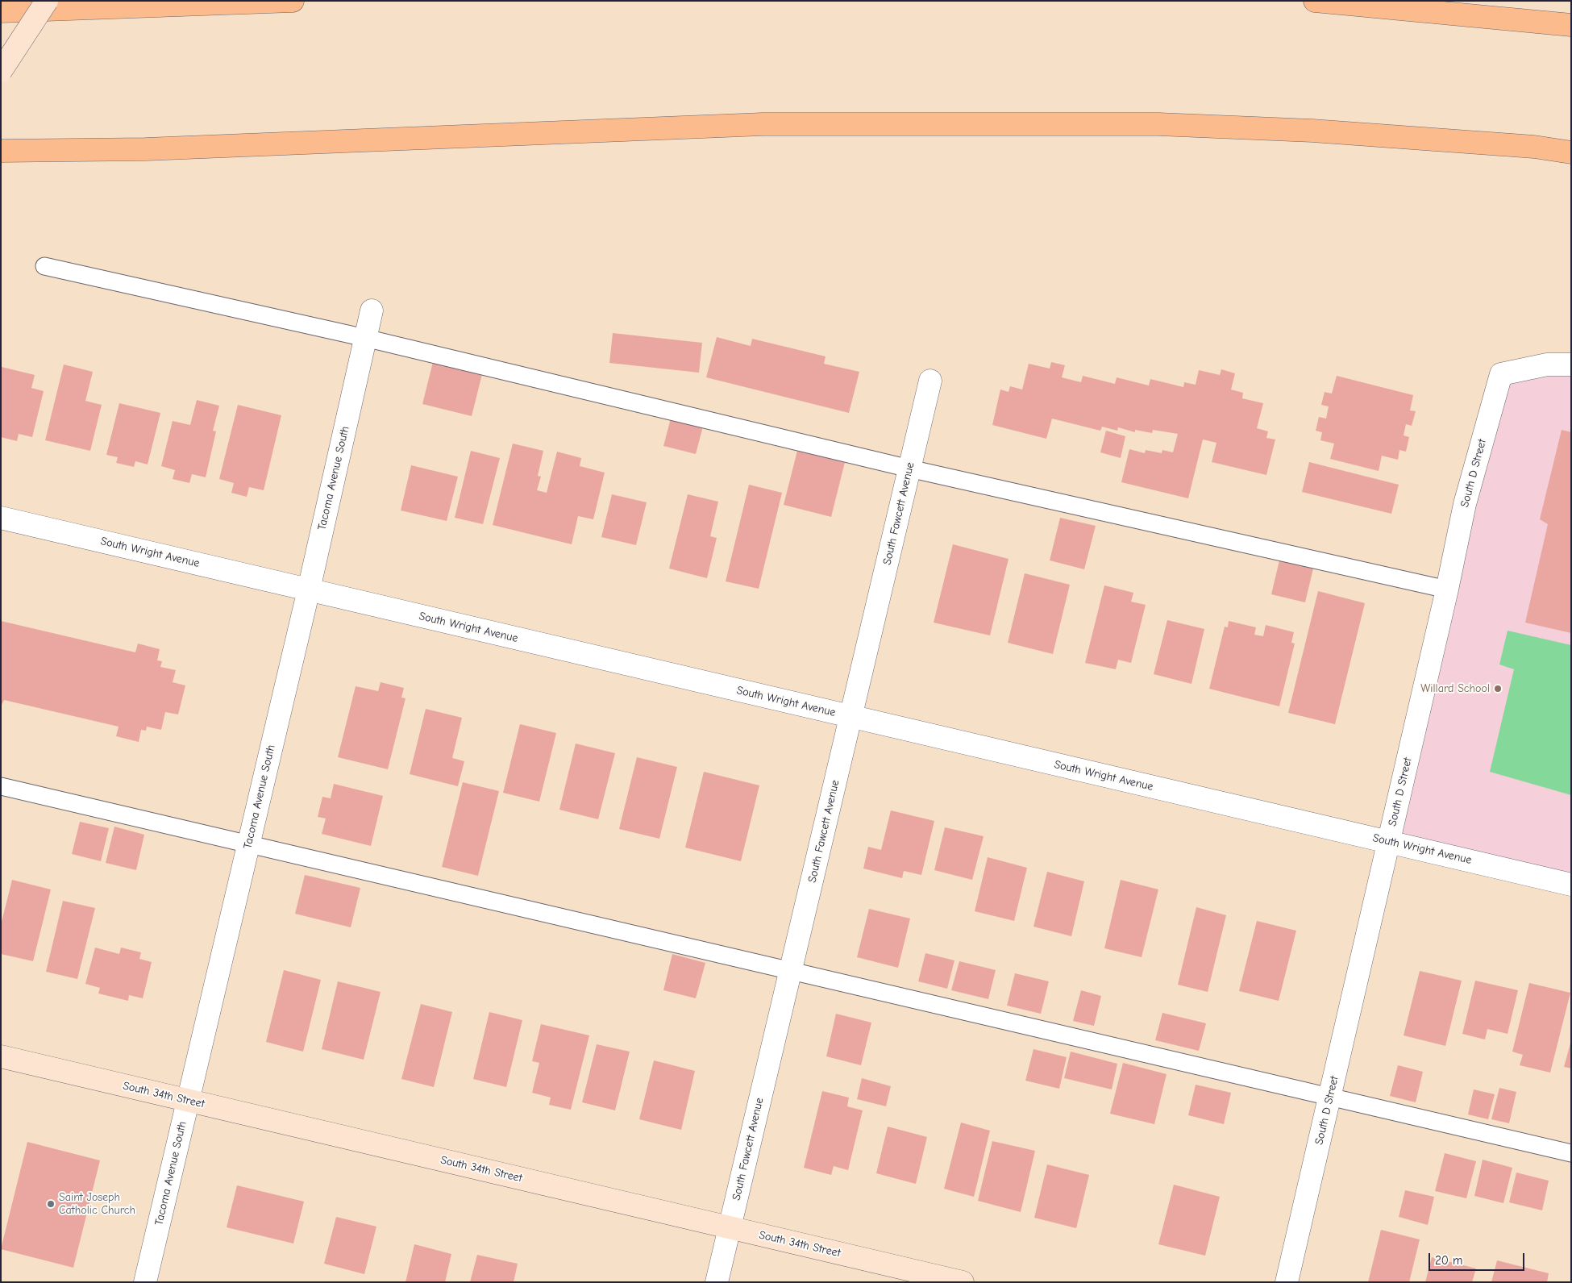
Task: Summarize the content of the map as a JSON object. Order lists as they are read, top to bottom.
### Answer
{
  "streets": {
    "street": [
      "South D Street",
      "Tacoma Avenue South",
      "South Fawcett Avenue",
      "South Wright Avenue",
      "South 34th Street"
    ]
  },
  "crossings": [
    ["South D Street", "South Wright Avenue"],
    ["Tacoma Avenue South", "South Wright Avenue"],
    ["Tacoma Avenue South", "South 34th Street"],
    ["South Fawcett Avenue", "South Wright Avenue"],
    ["South Fawcett Avenue", "South 34th Street"]
  ],
  "places": ["Willard School", "Saint Joseph Catholic Church"],
  "scale_bar": "20 m"
}
